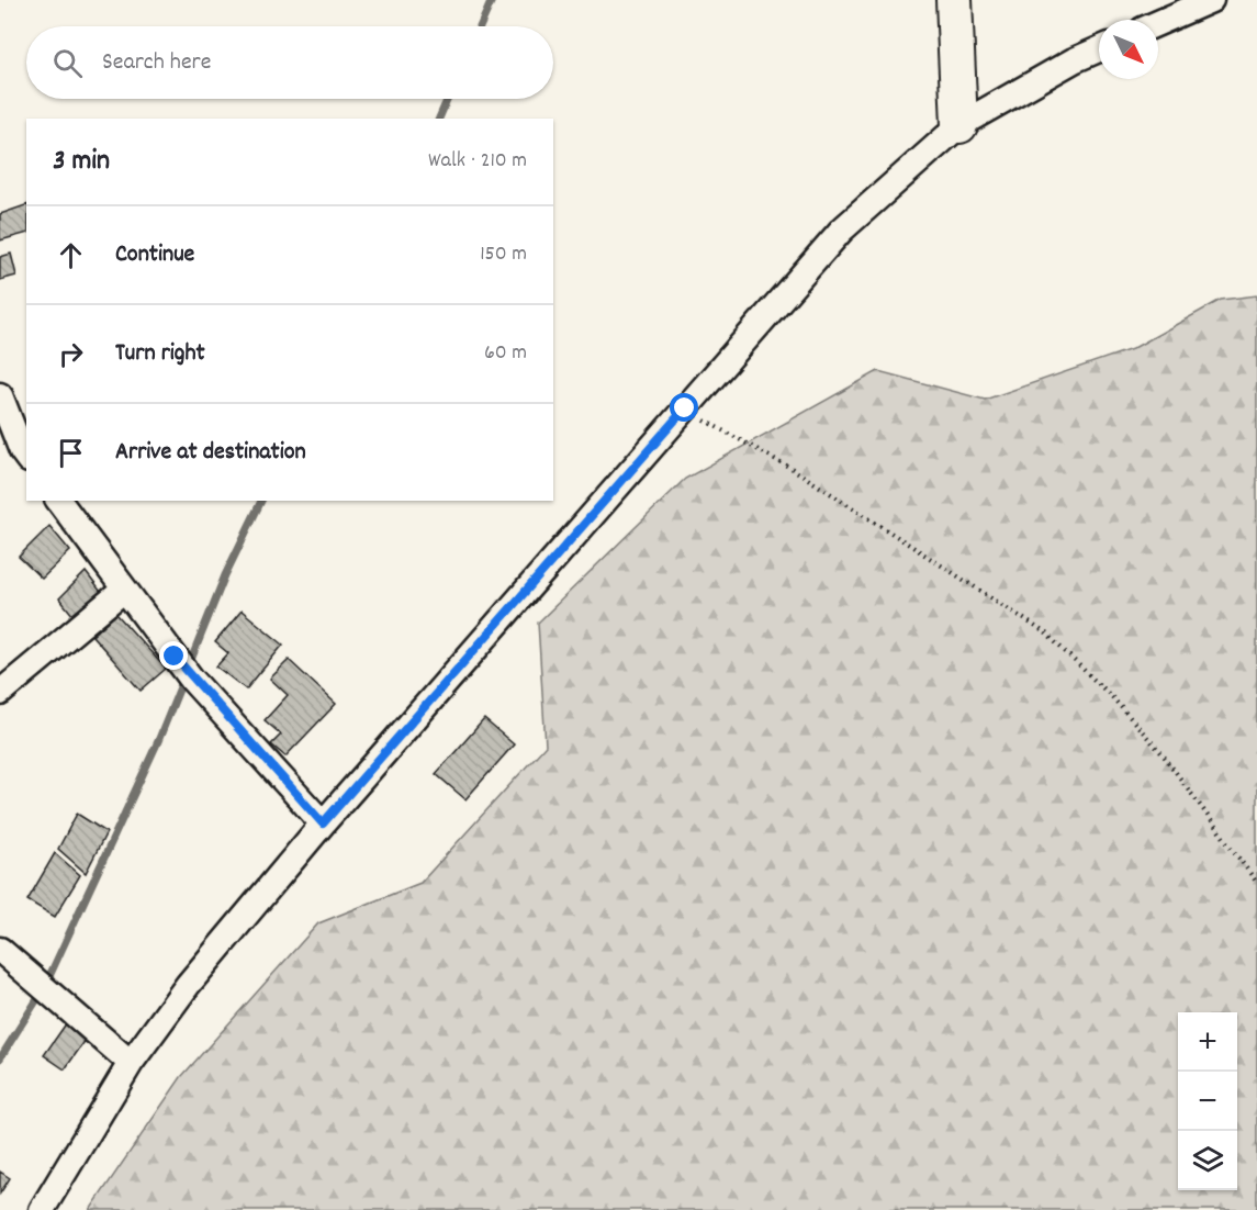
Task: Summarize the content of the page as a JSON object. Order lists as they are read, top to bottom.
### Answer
{
  "north": "bottom right",
  "page": {
    "search": "Search here",
    "heading": ["3 min", "Walk · 210 m"],
    "list": [
      ["Continue", "150 m"],
      ["Turn right", "60 m"],
      "Arrive at destination"
    ],
    "map_buttons": ["+", "−"]
  }
}
